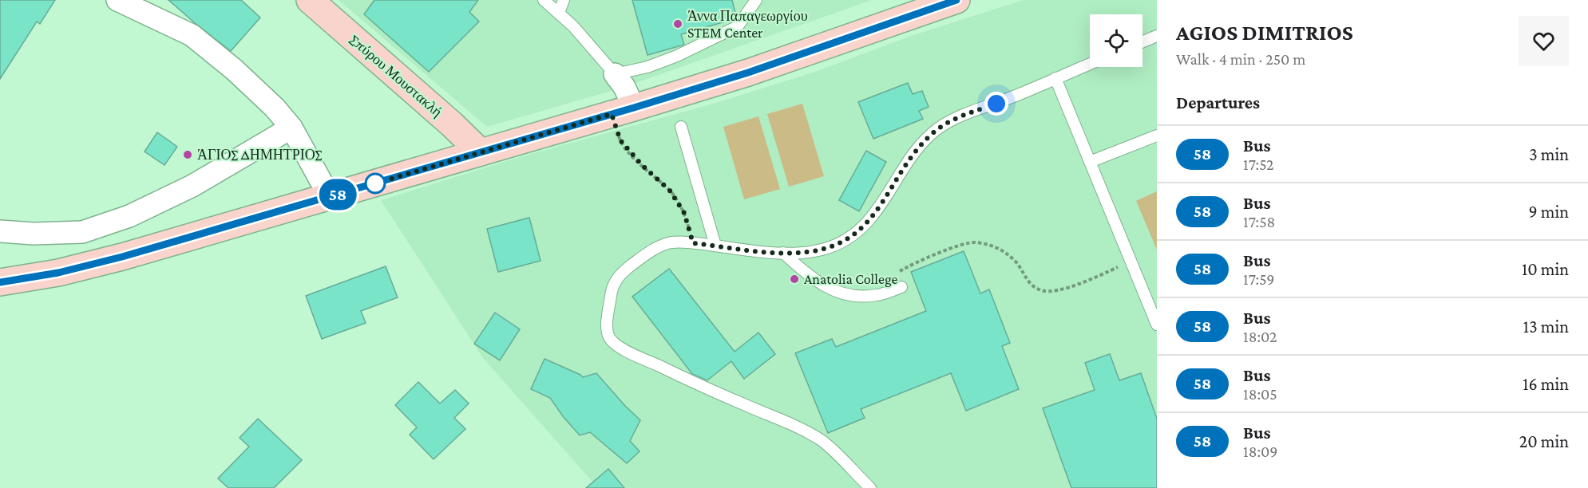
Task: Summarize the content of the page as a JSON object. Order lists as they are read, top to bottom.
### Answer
{
  "streets": {
    "main road": ["Σπύρου Μουστακλή"]
  },
  "places": ["Άννα Παπαγεωργίου STEM Center", "ΆΓΙΟΣ ΔΗΜΗΤΡΙΟΣ", "Anatolia College"],
  "lines": ["bus line 58"],
  "page": {
    "on_map": "58",
    "heading": [
      ["AGIOS DIMITRIOS", "Walk · 4 min · 250 m"],
      "Departures"
    ],
    "list": [
      {
        "mark": "58",
        "name": "Bus",
        "note": "17:52",
        "value": "3 min"
      },
      {
        "mark": "58",
        "name": "Bus",
        "note": "17:58",
        "value": "9 min"
      },
      {
        "mark": "58",
        "name": "Bus",
        "note": "17:59",
        "value": "10 min"
      },
      {
        "mark": "58",
        "name": "Bus",
        "note": "18:02",
        "value": "13 min"
      },
      {
        "mark": "58",
        "name": "Bus",
        "note": "18:05",
        "value": "16 min"
      },
      {
        "mark": "58",
        "name": "Bus",
        "note": "18:09",
        "value": "20 min"
      }
    ]
  }
}
